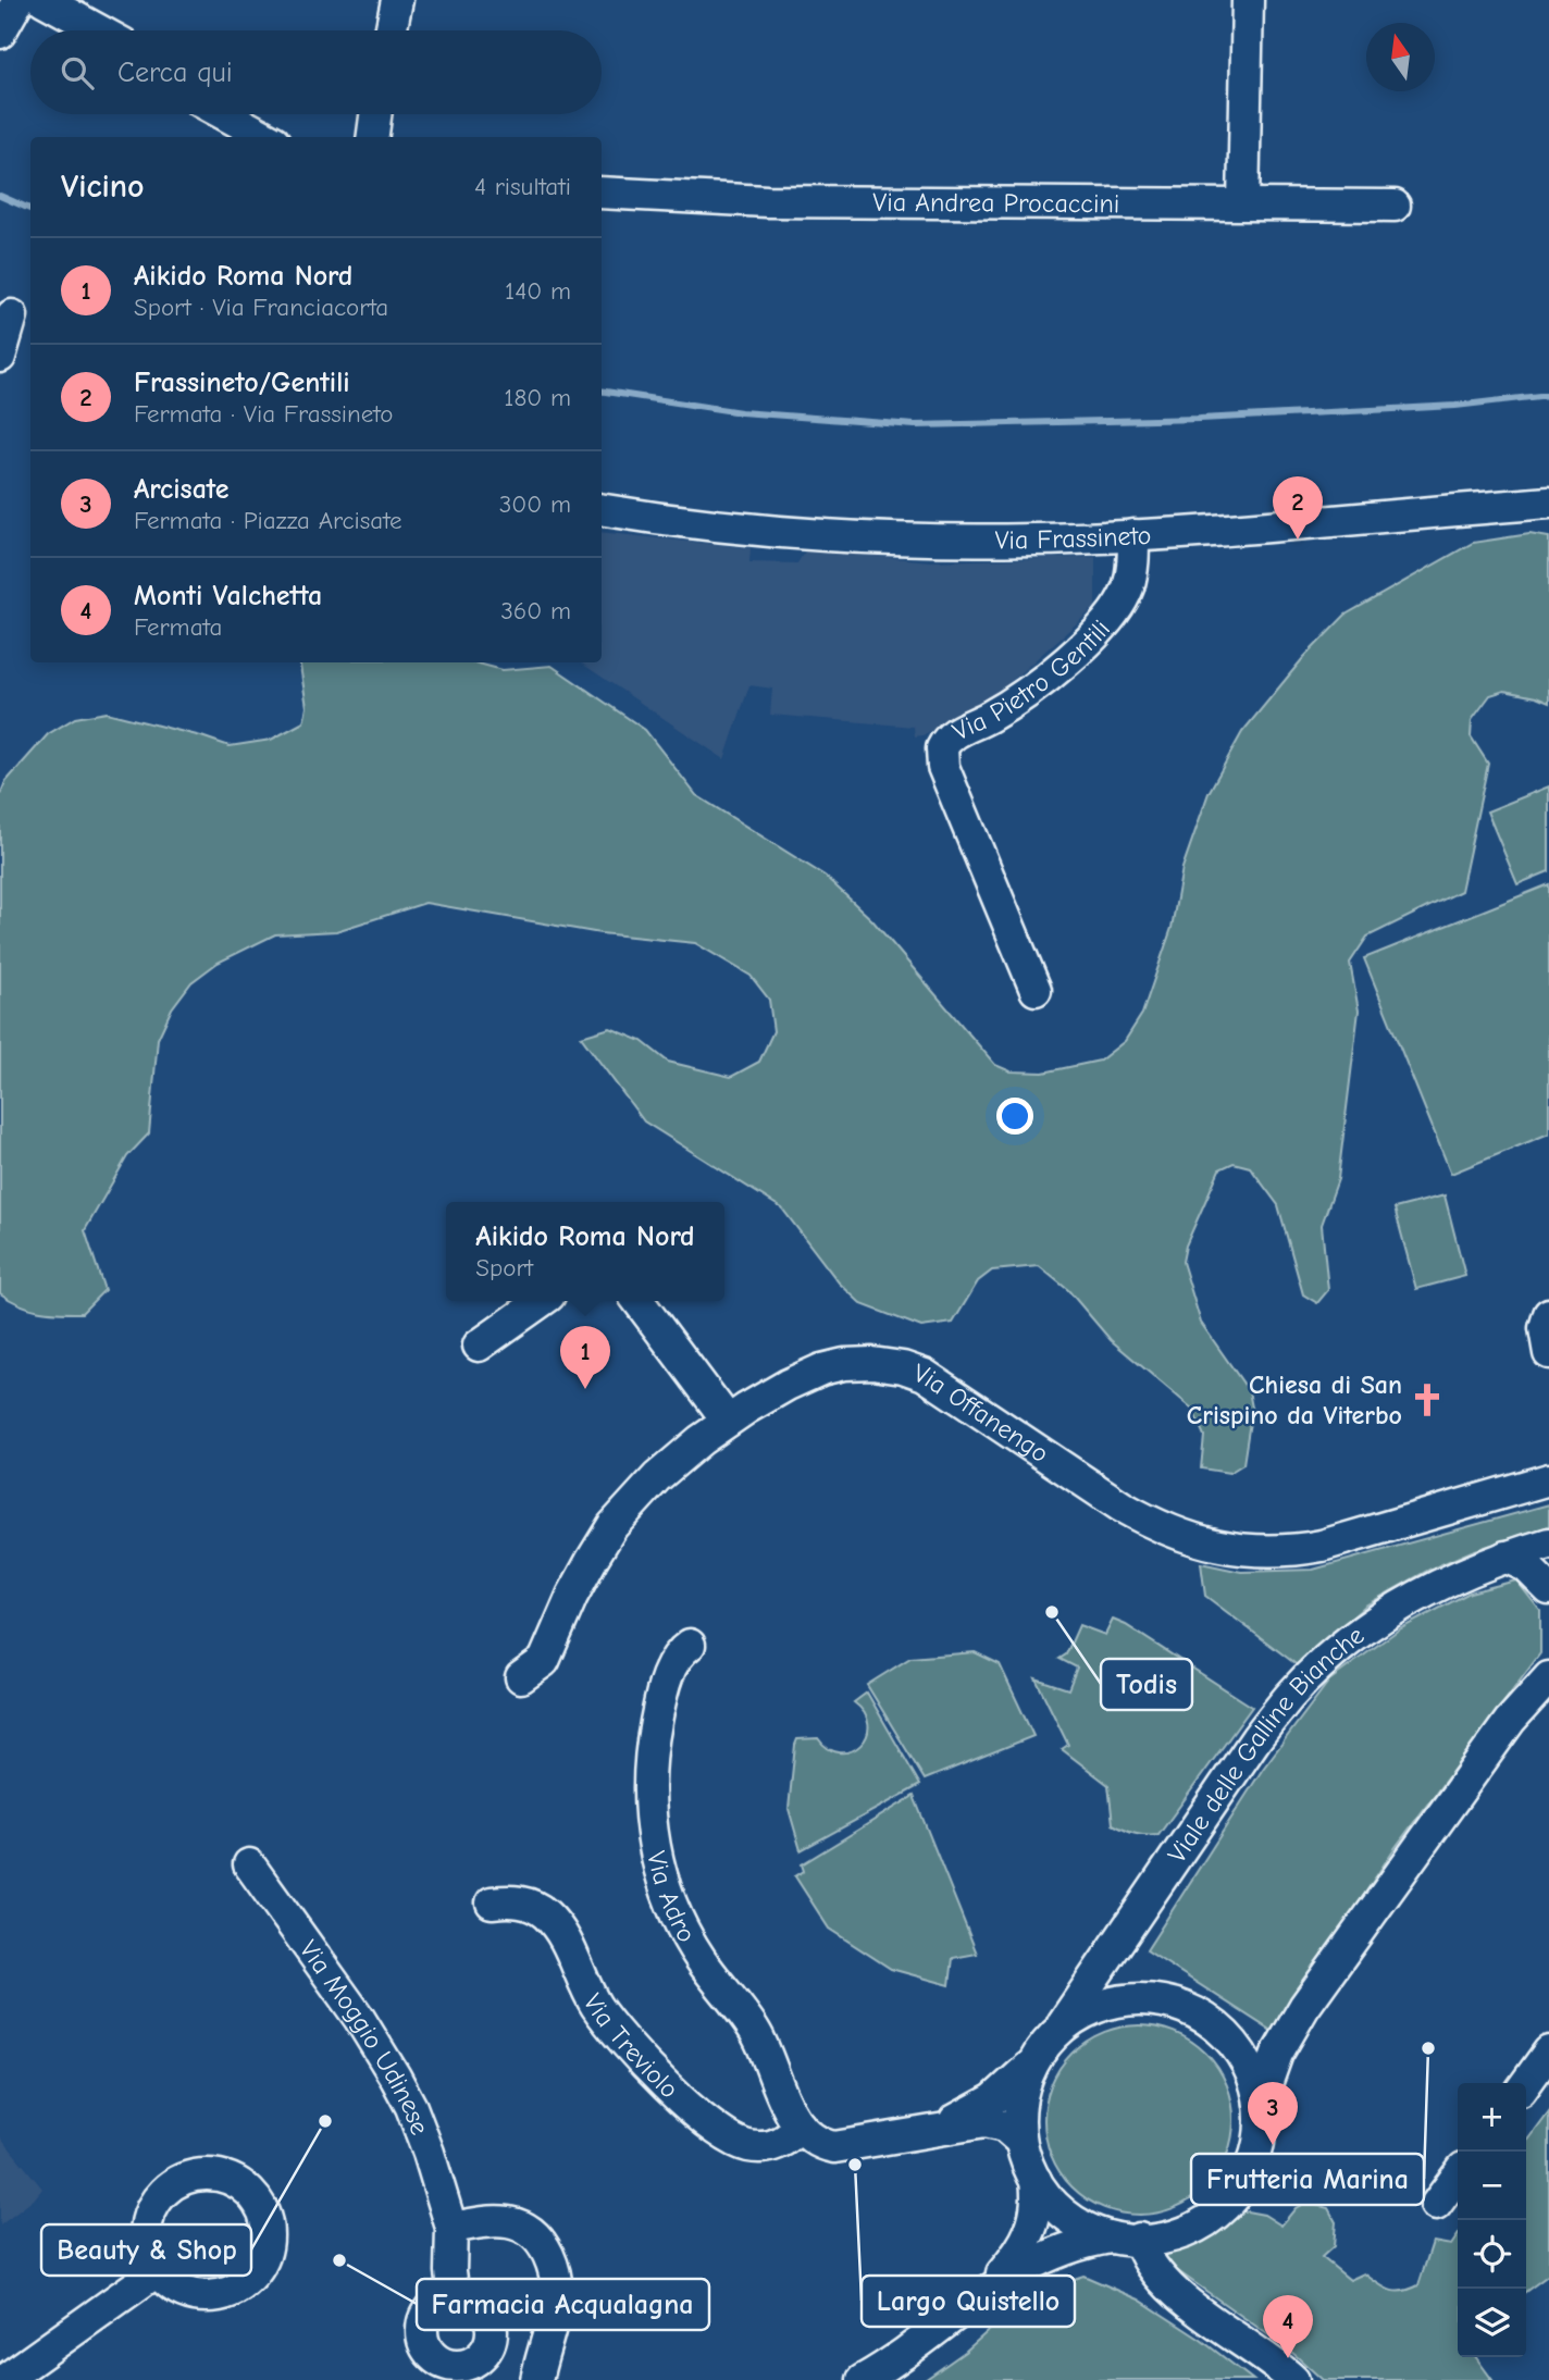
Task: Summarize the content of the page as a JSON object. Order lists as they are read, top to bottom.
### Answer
{
  "streets": {
    "street": [
      "Via Andrea Procaccini",
      "Via Frassineto",
      "Via Pietro Gentili",
      "Via Offanengo",
      "Viale delle Galline Bianche",
      "Via Adro",
      "Via Moggio Udinese",
      "Via Treviolo"
    ]
  },
  "crossings": [
    ["Via Frassineto", "Via Pietro Gentili"],
    ["Via Adro", "Via Treviolo"]
  ],
  "places": {
    "church": ["Chiesa di San Crispino da Viterbo"],
    "other": [
      "Todis",
      "Frutteria Marina",
      "Beauty & Shop",
      "Largo Quistello",
      "Farmacia Acqualagna"
    ]
  },
  "north": "top",
  "page": {
    "search": "Cerca qui",
    "heading": ["Vicino", "4 risultati"],
    "list": [
      {
        "mark": "1",
        "name": "Aikido Roma Nord",
        "note": "Sport · Via Franciacorta",
        "value": "140 m"
      },
      {
        "mark": "2",
        "name": "Frassineto/Gentili",
        "note": "Fermata · Via Frassineto",
        "value": "180 m"
      },
      {
        "mark": "3",
        "name": "Arcisate",
        "note": "Fermata · Piazza Arcisate",
        "value": "300 m"
      },
      {
        "mark": "4",
        "name": "Monti Valchetta",
        "note": "Fermata",
        "value": "360 m"
      }
    ],
    "pins": [
      "2",
      "1",
      "3",
      "4"
    ],
    "popup": ["Aikido Roma Nord", "Sport"],
    "map_buttons": ["+", "−"]
  }
}
